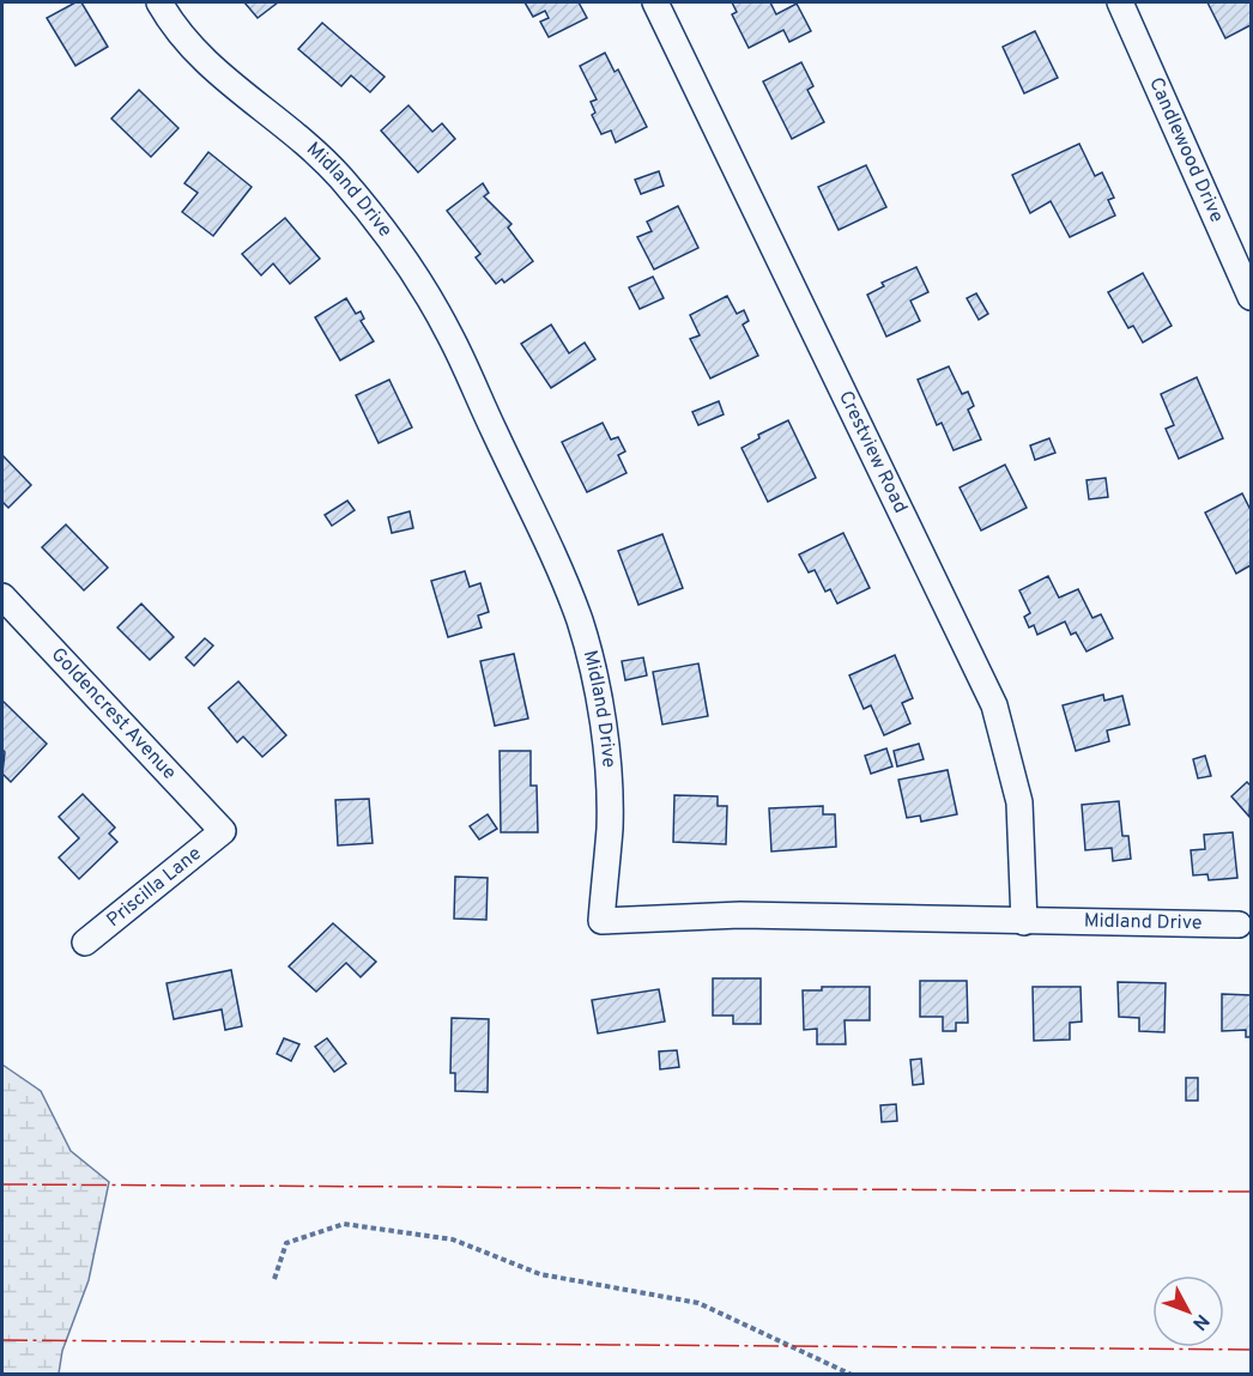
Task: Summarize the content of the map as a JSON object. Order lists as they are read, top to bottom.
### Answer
{
  "streets": {
    "street": [
      "Candlewood Drive",
      "Midland Drive",
      "Crestview Road",
      "Goldencrest Avenue",
      "Priscilla Lane"
    ]
  },
  "crossings": [
    ["Midland Drive", "Crestview Road"],
    ["Goldencrest Avenue", "Priscilla Lane"]
  ],
  "north": "bottom right"
}
